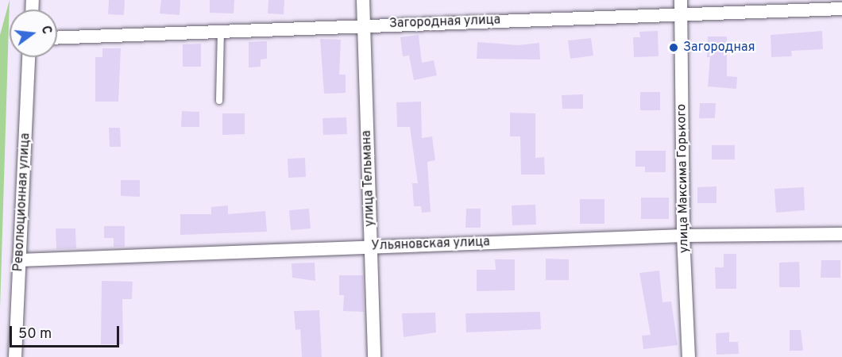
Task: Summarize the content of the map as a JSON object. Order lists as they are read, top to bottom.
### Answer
{
  "streets": {
    "street": [
      "Загородная улица",
      "улица Тельмана",
      "улица Максима Горького",
      "Революционная улица",
      "Ульяновская улица"
    ]
  },
  "crossings": [
    ["Загородная улица", "улица Тельмана"],
    ["Загородная улица", "улица Максима Горького"],
    ["улица Тельмана", "Ульяновская улица"],
    ["улица Максима Горького", "Ульяновская улица"],
    ["Революционная улица", "Ульяновская улица"]
  ],
  "places": ["Загородная"],
  "scale_bar": "50 m",
  "north": "right"
}
